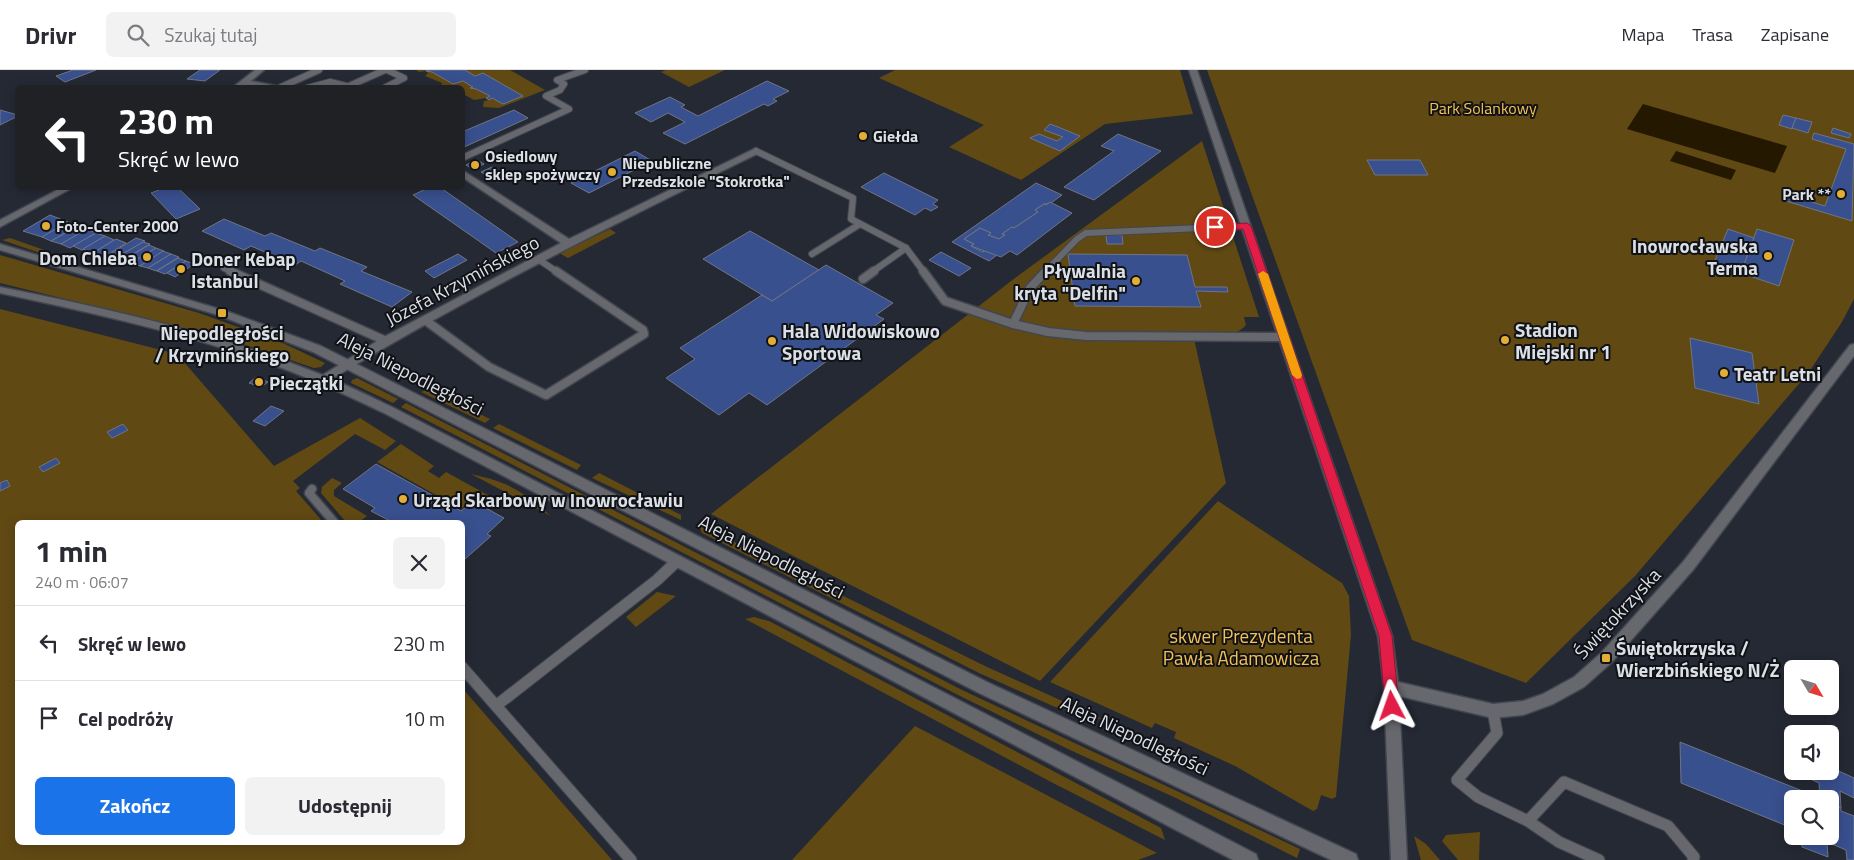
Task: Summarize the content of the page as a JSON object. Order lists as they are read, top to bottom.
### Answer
{
  "streets": {
    "street": ["Józefa Krzymińskiego", "Aleja Niepodległości", "Świętokrzyska"]
  },
  "crossings": [
    ["Józefa Krzymińskiego", "Aleja Niepodległości"]
  ],
  "parks": ["Park Solankowy", "skwer Prezydenta Pawła Adamowicza"],
  "places": {
    "other": [
      "Giełda",
      "Osiedlowy sklep spożywczy",
      "Niepubliczne Przedszkole \"Stokrotka\"",
      "Park **",
      "Foto-Center 2000",
      "Inowrocławska Terma",
      "Dom Chleba",
      "Doner Kebap Istanbul",
      "Pływalnia kryta \"Delfin\"",
      "Stadion Miejski nr 1",
      "Hala Widowiskowo Sportowa",
      "Teatr Letni",
      "Pieczątki",
      "Urząd Skarbowy w Inowrocławiu"
    ],
    "transit": ["Niepodległości / Krzymińskiego", "Świętokrzyska / Wierzbińskiego N/Ż"]
  },
  "north": "bottom right",
  "page": {
    "header": "Drivr",
    "search": "Szukaj tutaj",
    "nav": ["Mapa", "Trasa", "Zapisane"],
    "turn": ["230 m", "Skręć w lewo"],
    "heading": ["1 min", "240 m · 06:07"],
    "list": [
      {
        "name": "Skręć w lewo",
        "value": "230 m"
      },
      {
        "name": "Cel podróży",
        "value": "10 m"
      }
    ],
    "buttons": ["Zakończ", "Udostępnij"]
  }
}
